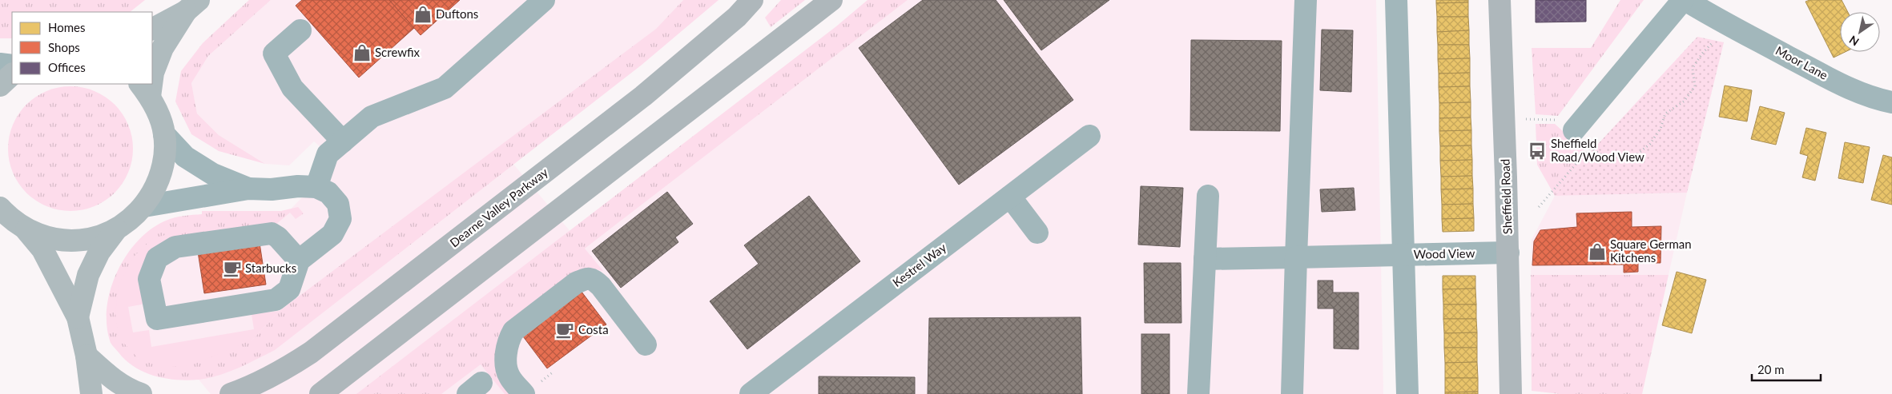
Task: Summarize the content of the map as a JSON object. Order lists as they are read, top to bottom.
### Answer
{
  "streets": {
    "highway": ["Sheffield Road", "Dearne Valley Parkway"],
    "street": ["Moor Lane", "Wood View", "Kestrel Way"]
  },
  "crossings": [
    ["Sheffield Road", "Wood View"]
  ],
  "places": {
    "shop": ["Duftons", "Screwfix", "Square German Kitchens"],
    "bus stop": ["Sheffield Road/Wood View"],
    "cafe": ["Starbucks", "Costa"]
  },
  "legend": ["Homes", "Shops", "Offices"],
  "scale_bar": "20 m",
  "north": "bottom left"
}
